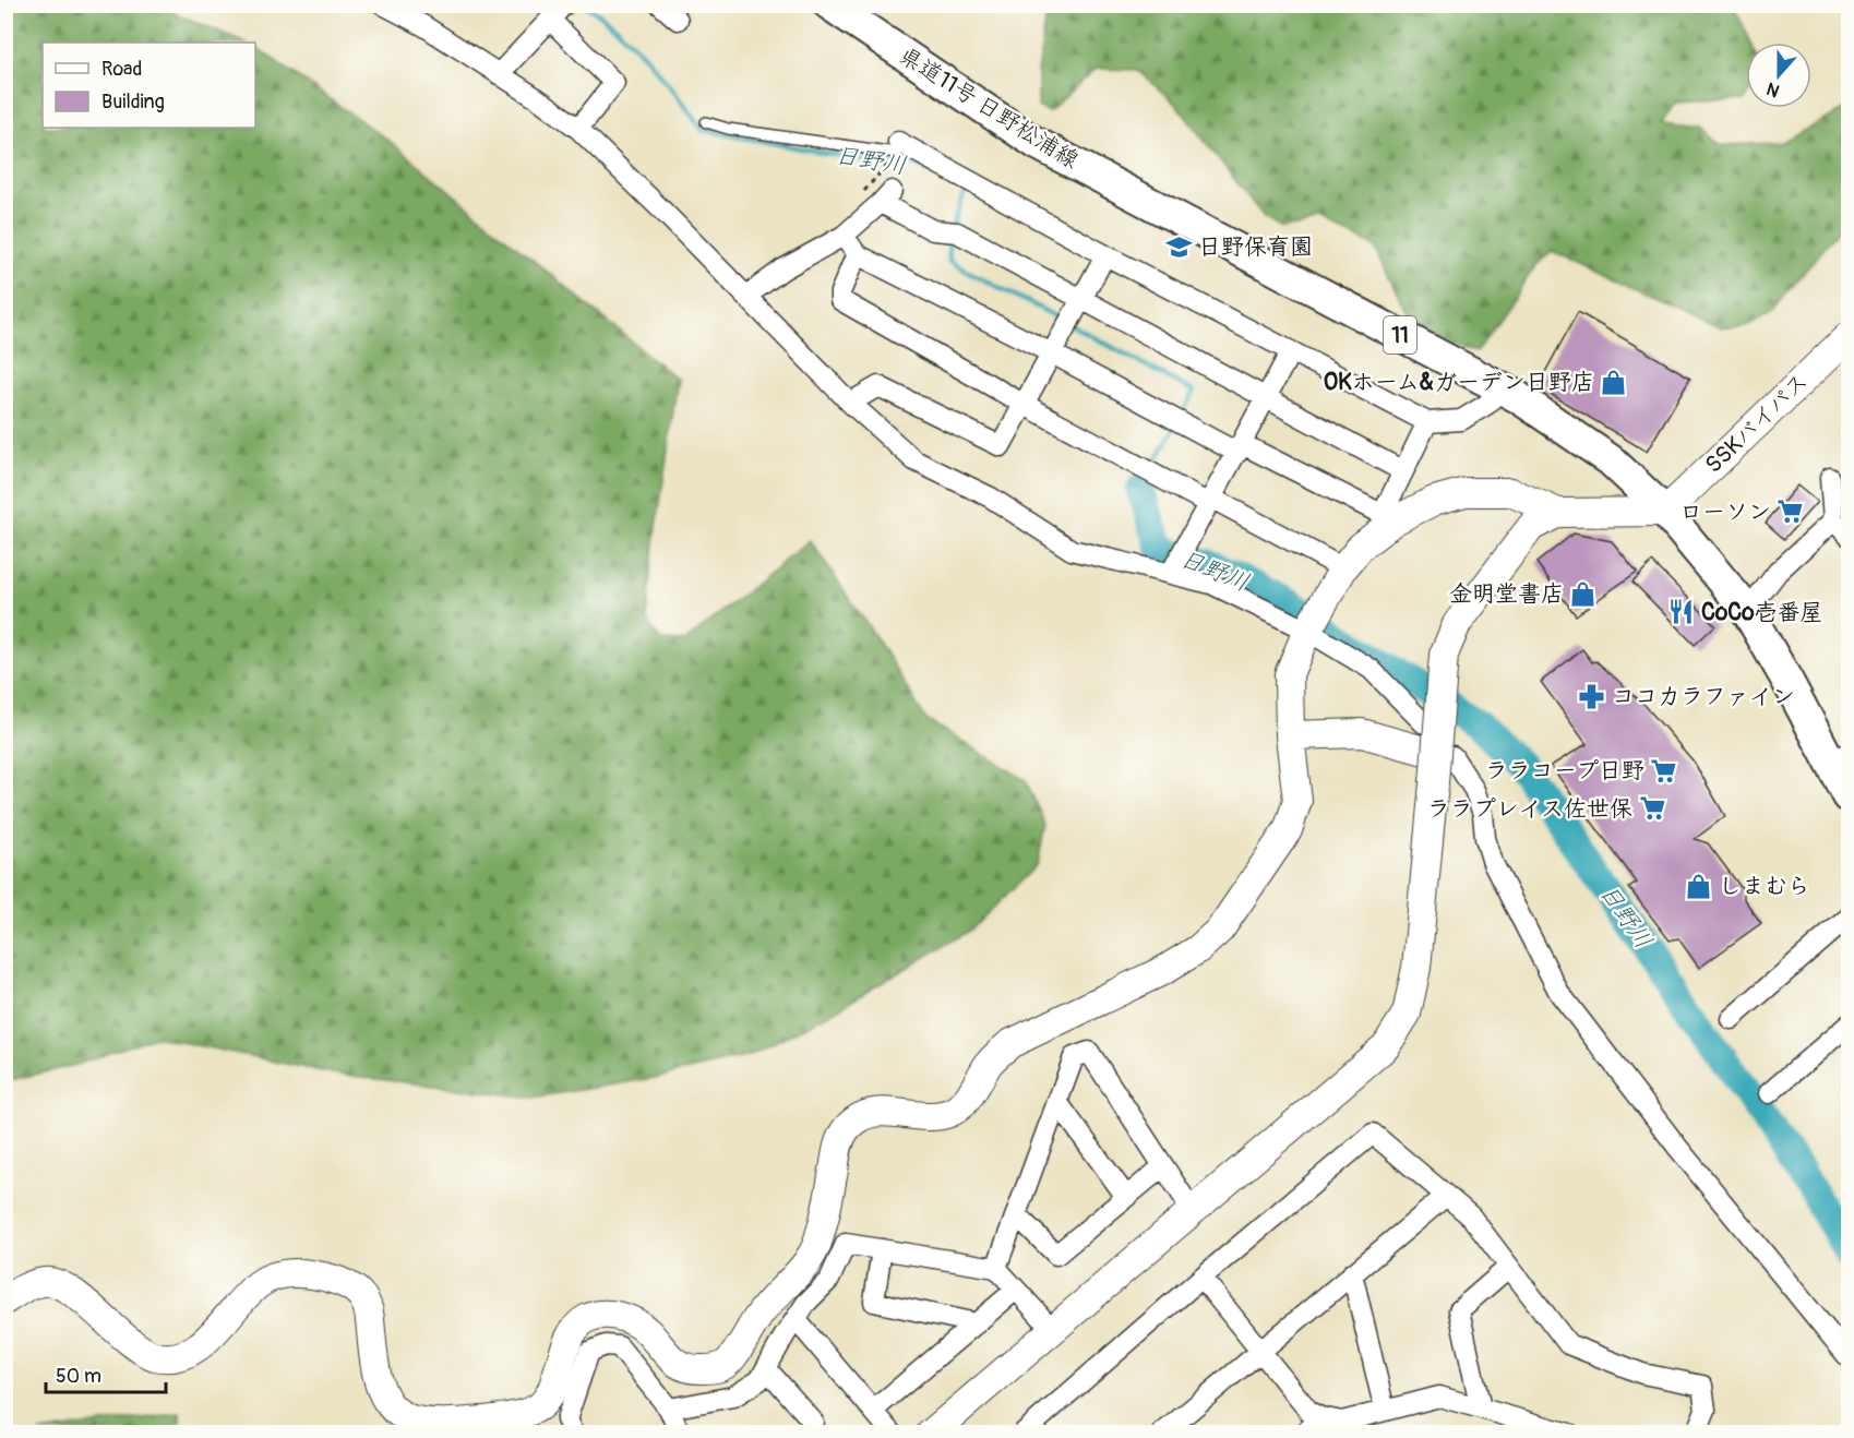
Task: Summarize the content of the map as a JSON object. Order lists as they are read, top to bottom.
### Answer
{
  "streets": {
    "main road": ["県道11号 日野松浦線", "11"],
    "street": ["SSKバイパス"]
  },
  "crossings": [
    ["県道11号 日野松浦線", "SSKバイパス"]
  ],
  "water": ["日野川"],
  "places": {
    "school or university": ["日野保育園"],
    "shop": ["OKホーム&ガーデン日野店", "金明堂書店", "しまむら"],
    "supermarket": ["ローソン", "ララコープ日野", "ララプレイス佐世保"],
    "restaurant": ["CoCo壱番屋"],
    "pharmacy": ["ココカラファイン"]
  },
  "legend": ["Road", "Building"],
  "scale_bar": "50 m",
  "north": "bottom"
}
